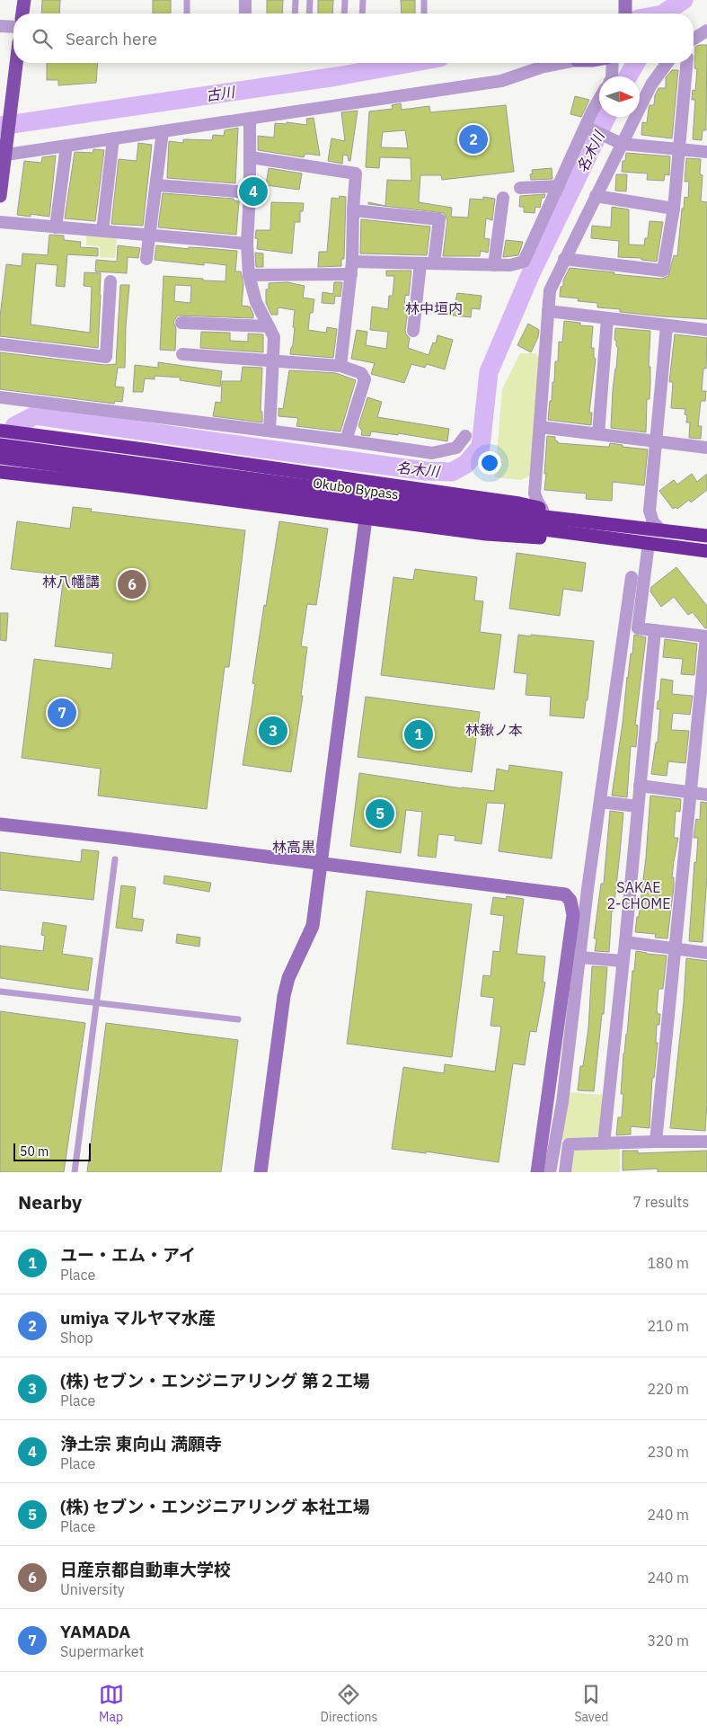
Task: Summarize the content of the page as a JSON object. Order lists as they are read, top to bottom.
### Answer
{
  "streets": {
    "highway": ["Okubo Bypass"]
  },
  "districts": [
    "林中垣内",
    "林八幡講",
    "林鍬ノ本",
    "林高黒",
    "SAKAE 2-CHOME"
  ],
  "water": ["古川", "名木川"],
  "scale_bar": "50 m",
  "north": "right",
  "page": {
    "search": "Search here",
    "pins": [
      "2",
      "4",
      "6",
      "7",
      "3",
      "1",
      "5"
    ],
    "scale": "50 m",
    "heading": ["Nearby", "7 results"],
    "list": [
      {
        "mark": "1",
        "name": "ユー・エム・アイ",
        "note": "Place",
        "value": "180 m"
      },
      {
        "mark": "2",
        "name": "umiya マルヤマ水産",
        "note": "Shop",
        "value": "210 m"
      },
      {
        "mark": "3",
        "name": "(株) セブン・エンジニアリング 第２工場",
        "note": "Place",
        "value": "220 m"
      },
      {
        "mark": "4",
        "name": "浄土宗 東向山 満願寺",
        "note": "Place",
        "value": "230 m"
      },
      {
        "mark": "5",
        "name": "(株) セブン・エンジニアリング 本社工場",
        "note": "Place",
        "value": "240 m"
      },
      {
        "mark": "6",
        "name": "日産京都自動車大学校",
        "note": "University",
        "value": "240 m"
      },
      {
        "mark": "7",
        "name": "YAMADA",
        "note": "Supermarket",
        "value": "320 m"
      }
    ],
    "nav": ["Map", "Directions", "Saved"]
  }
}
